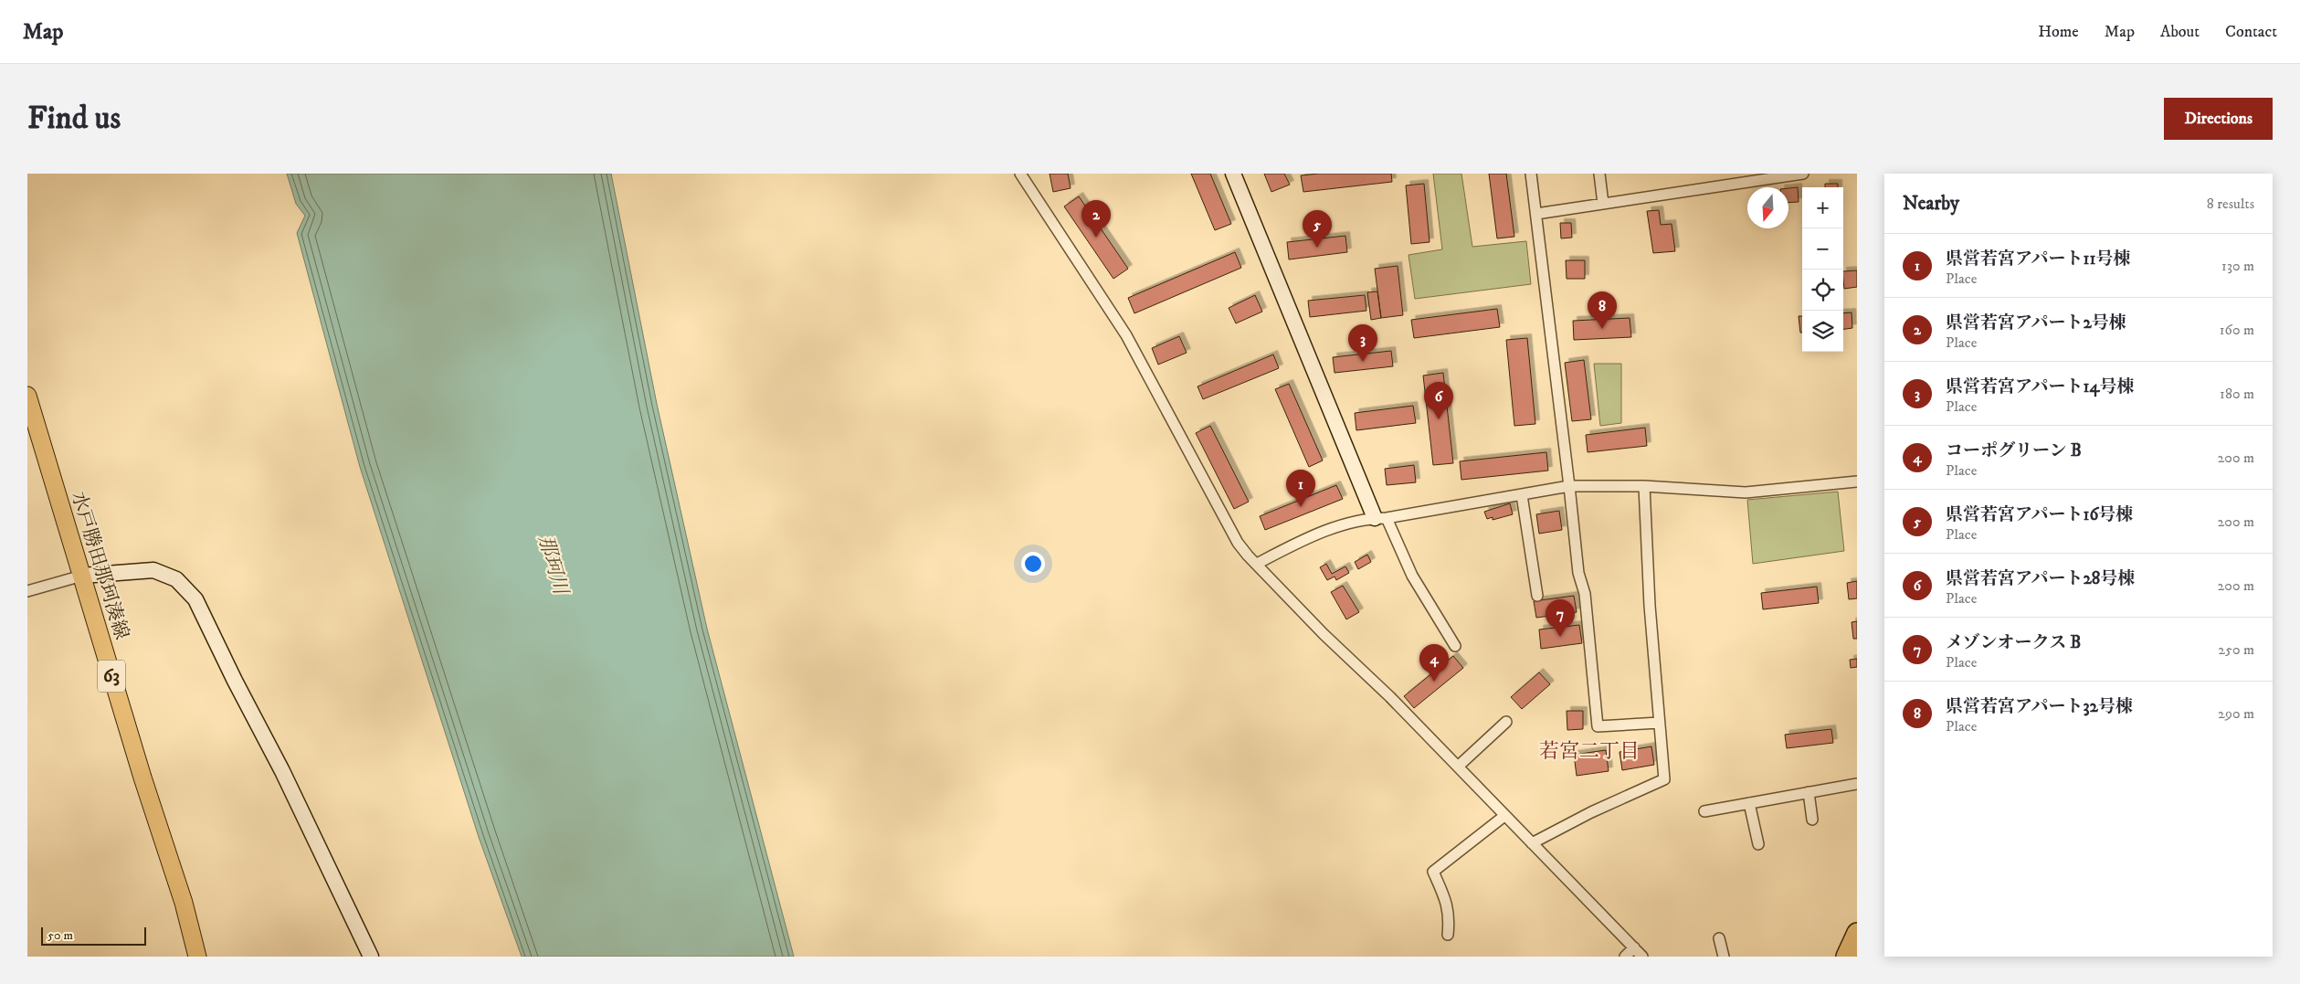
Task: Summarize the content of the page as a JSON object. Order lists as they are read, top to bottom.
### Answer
{
  "streets": {
    "main road": ["水戸勝田那珂湊線", "63"]
  },
  "districts": ["若宮二丁目"],
  "water": ["那珂川"],
  "scale_bar": "50 m",
  "north": "bottom",
  "page": {
    "header": "Map",
    "nav": [
      "Home",
      "Map",
      "About",
      "Contact"
    ],
    "buttons": "Directions",
    "title": "Find us",
    "heading": ["Nearby", "8 results"],
    "map_buttons": ["+", "−"],
    "pins": [
      "2",
      "5",
      "8",
      "3",
      "6",
      "1",
      "7",
      "4"
    ],
    "list": [
      {
        "mark": "1",
        "name": "県営若宮アパート11号棟",
        "note": "Place",
        "value": "130 m"
      },
      {
        "mark": "2",
        "name": "県営若宮アパート2号棟",
        "note": "Place",
        "value": "160 m"
      },
      {
        "mark": "3",
        "name": "県営若宮アパート14号棟",
        "note": "Place",
        "value": "180 m"
      },
      {
        "mark": "4",
        "name": "コーポグリーン B",
        "note": "Place",
        "value": "200 m"
      },
      {
        "mark": "5",
        "name": "県営若宮アパート16号棟",
        "note": "Place",
        "value": "200 m"
      },
      {
        "mark": "6",
        "name": "県営若宮アパート28号棟",
        "note": "Place",
        "value": "200 m"
      },
      {
        "mark": "7",
        "name": "メゾンオークス B",
        "note": "Place",
        "value": "250 m"
      },
      {
        "mark": "8",
        "name": "県営若宮アパート32号棟",
        "note": "Place",
        "value": "290 m"
      }
    ],
    "scale": "50 m"
  }
}
